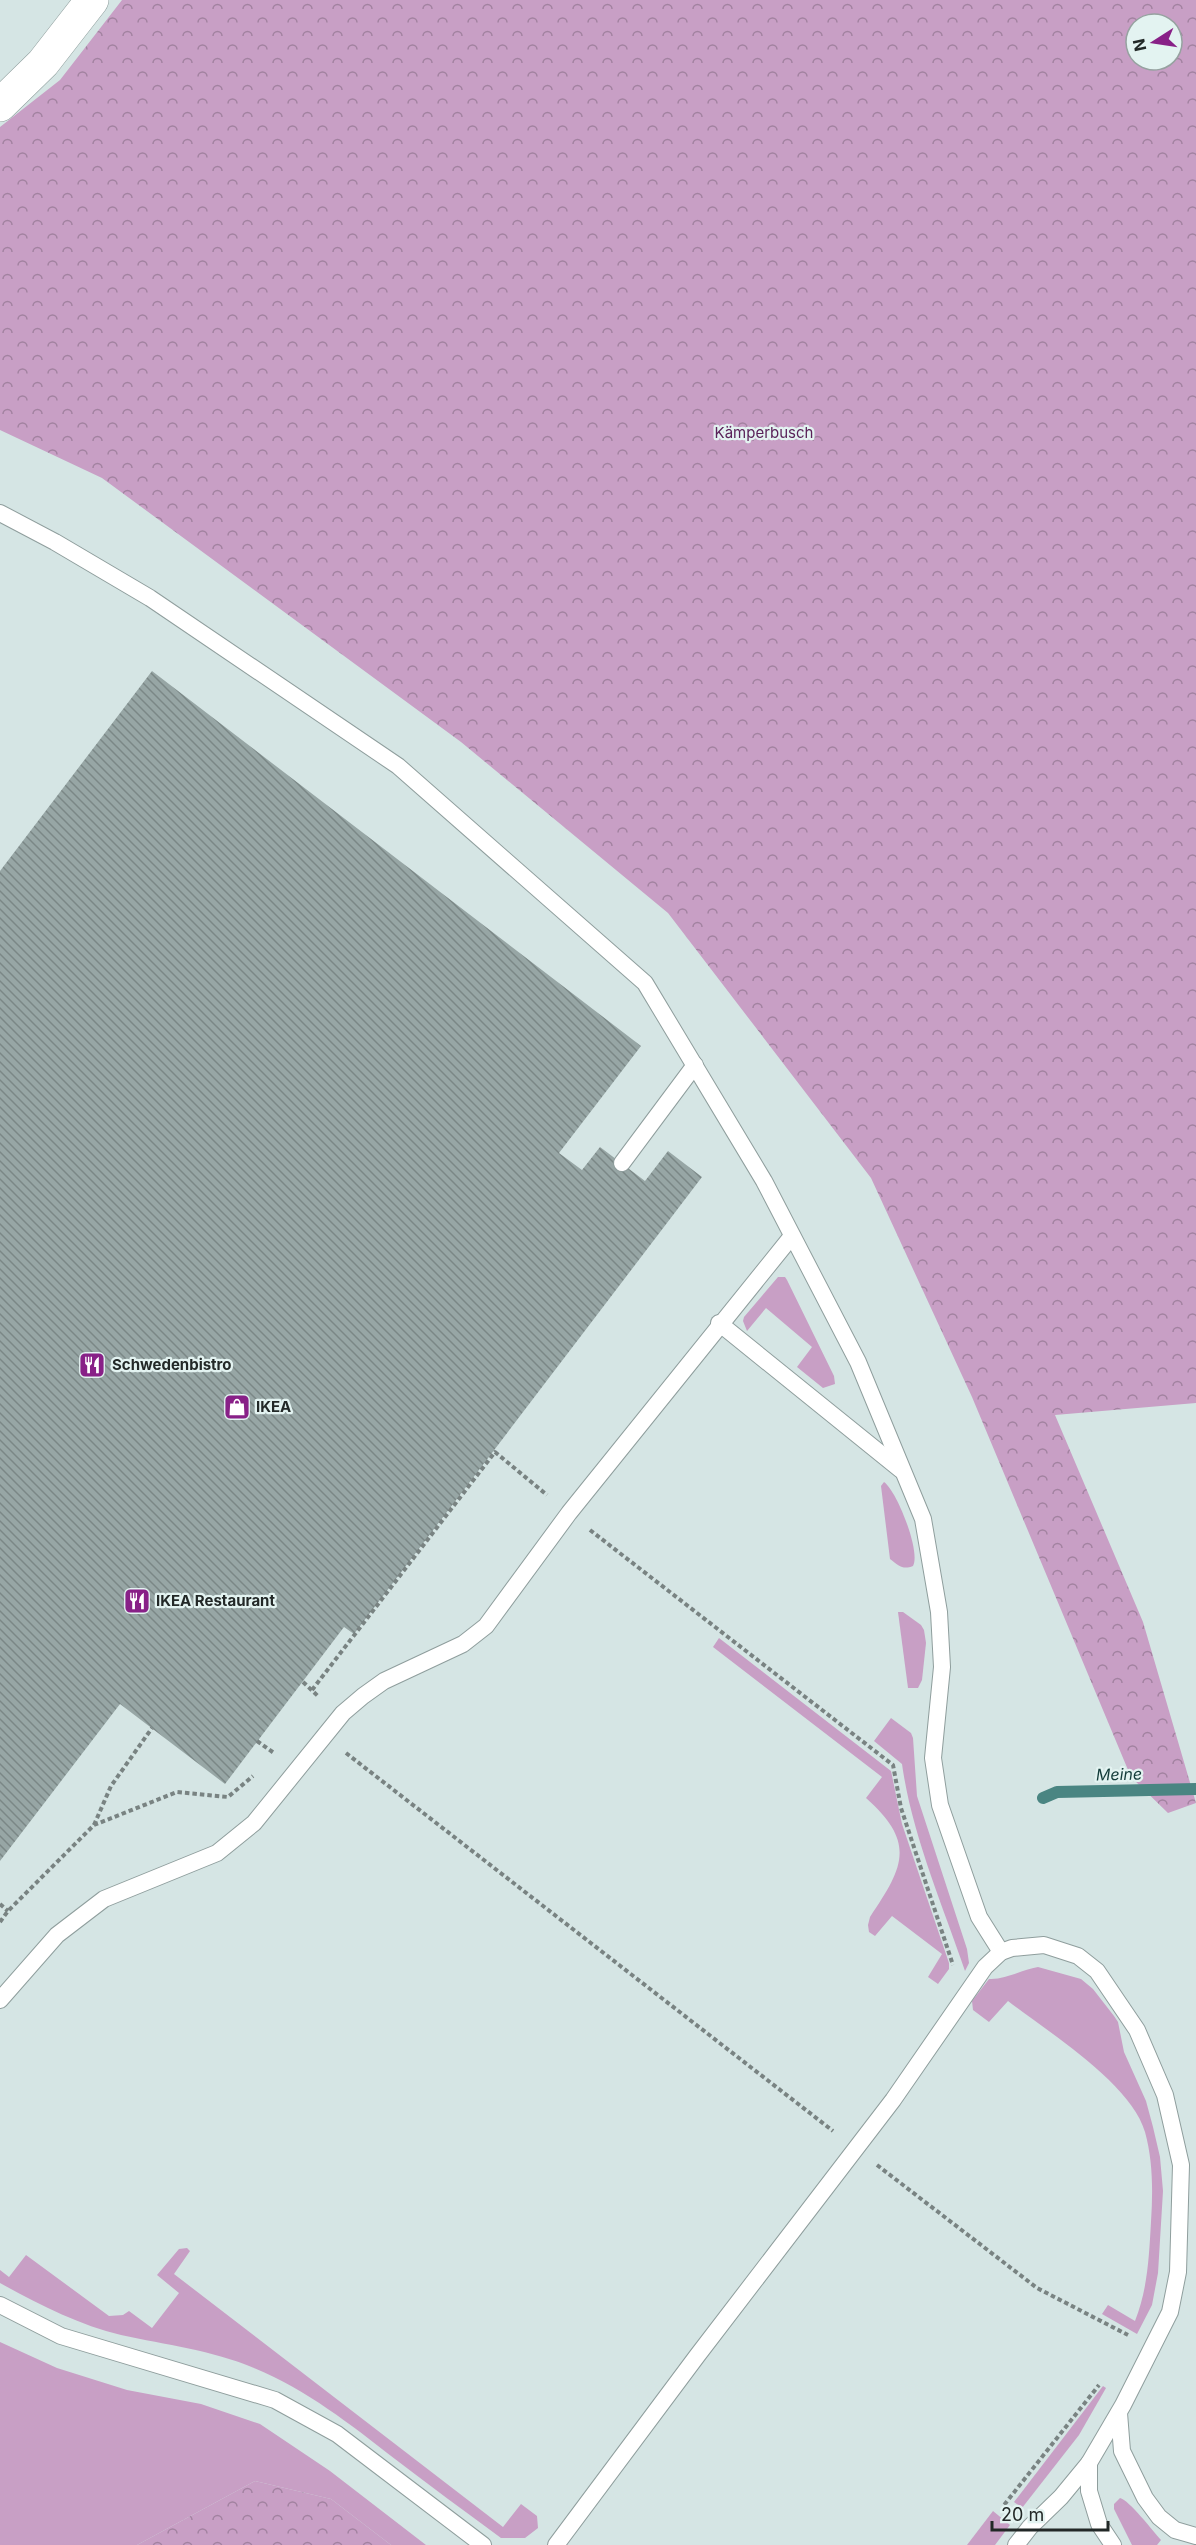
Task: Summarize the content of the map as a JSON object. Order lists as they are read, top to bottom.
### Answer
{
  "water": ["Meine"],
  "parks": ["Kämperbusch"],
  "places": {
    "restaurant": ["Schwedenbistro", "IKEA Restaurant"],
    "shop": ["IKEA"]
  },
  "scale_bar": "20 m",
  "north": "left"
}
